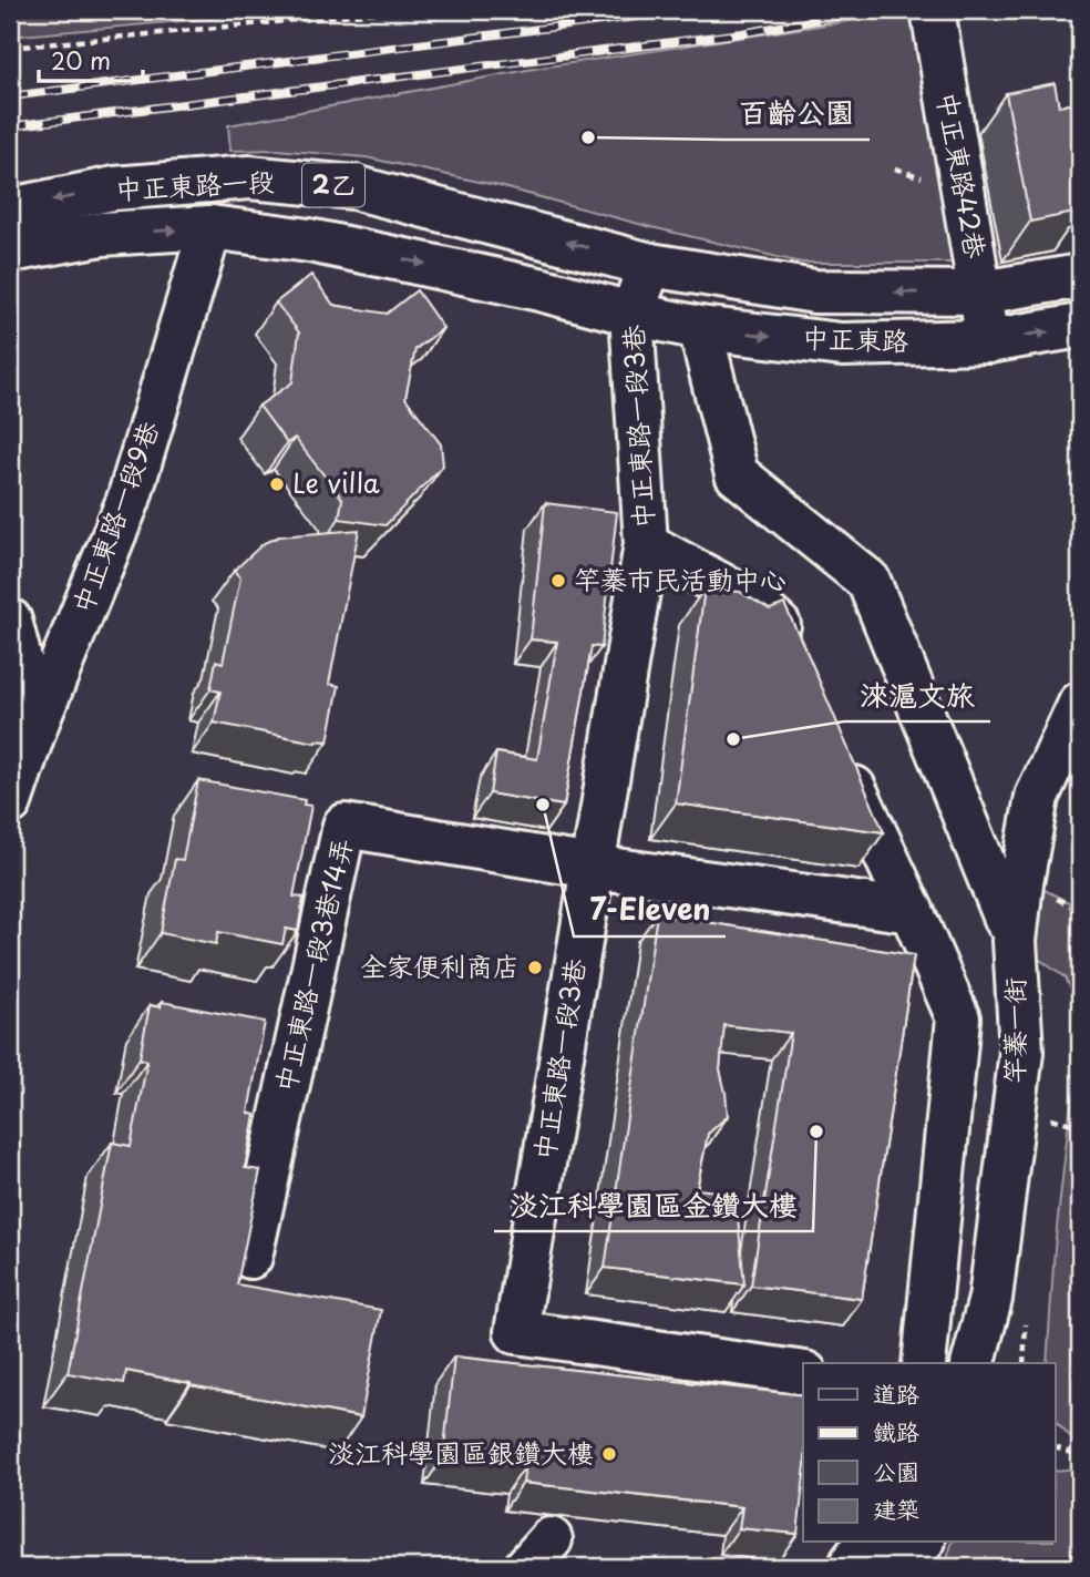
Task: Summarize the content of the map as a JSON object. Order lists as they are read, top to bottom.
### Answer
{
  "streets": {
    "street": [
      "中正東路42巷",
      "2乙",
      "中正東路一段",
      "中正東路",
      "中正東路一段3巷",
      "中正東路一段9巷",
      "中正東路一段3巷14弄",
      "竿蓁一街"
    ]
  },
  "crossings": [
    ["中正東路42巷", "中正東路"],
    ["中正東路一段", "中正東路"],
    ["中正東路一段", "中正東路一段3巷"],
    ["中正東路一段", "中正東路一段9巷"],
    ["中正東路", "中正東路一段3巷"],
    ["中正東路一段3巷", "中正東路一段3巷14弄"]
  ],
  "places": [
    "百齡公園",
    "Le villa",
    "竿蓁市民活動中心",
    "淶滬文旅",
    "7-Eleven",
    "全家便利商店",
    "淡江科學園區金鑽大樓",
    "淡江科學園區銀鑽大樓"
  ],
  "legend": [
    "道路",
    "鐵路",
    "公園",
    "建築"
  ],
  "scale_bar": "20 m"
}
